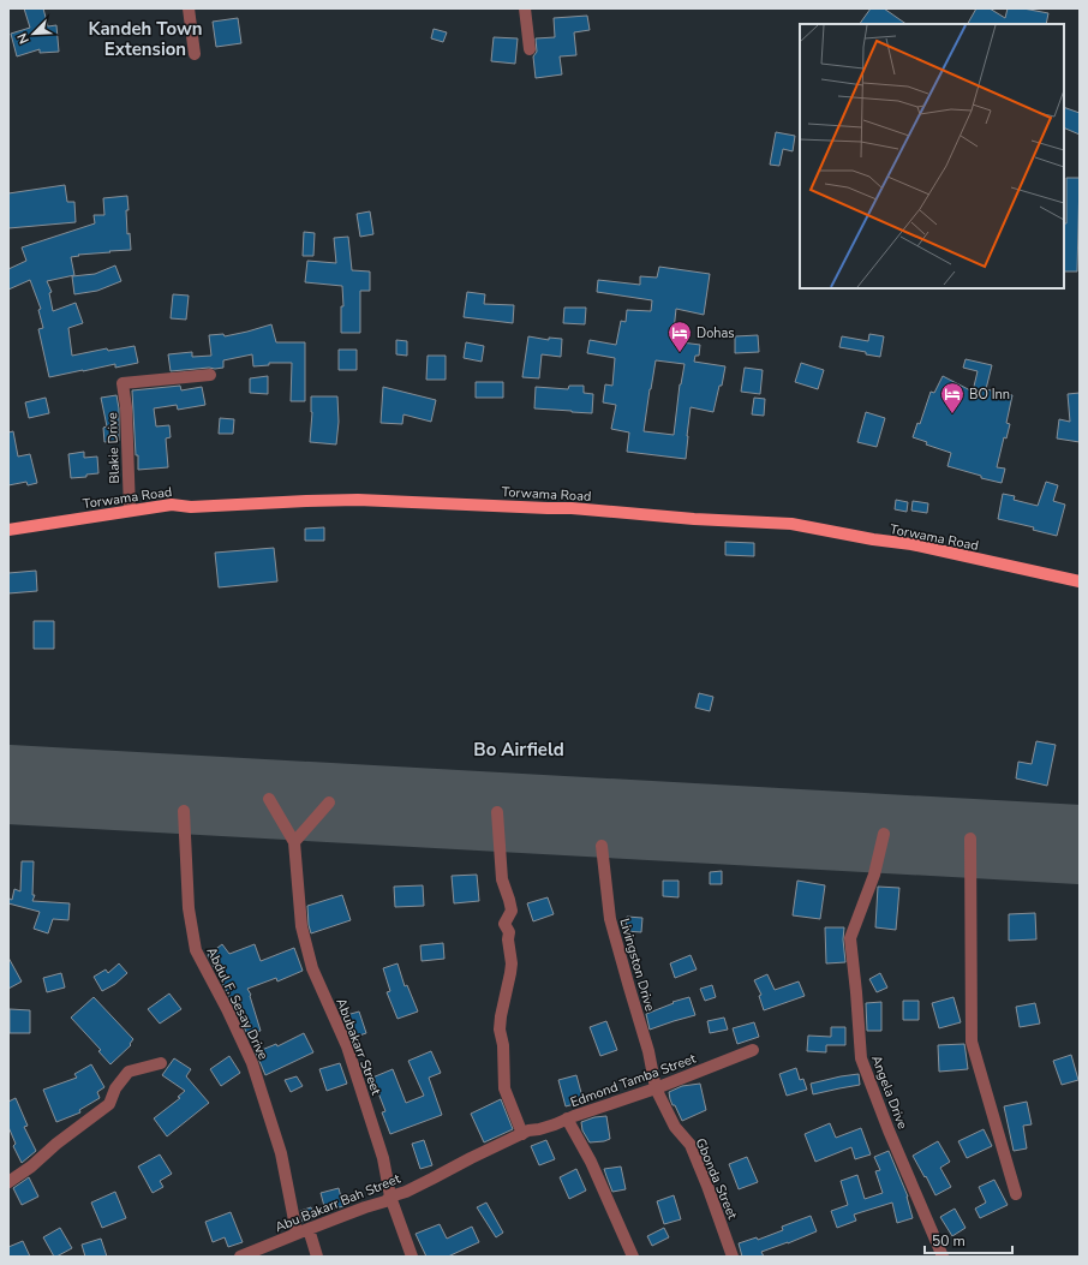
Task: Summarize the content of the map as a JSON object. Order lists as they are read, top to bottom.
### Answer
{
  "streets": {
    "main road": ["Torwama Road"],
    "street": [
      "Blakie Drive",
      "Livingston Drive",
      "Abdul F. Sesay Drive",
      "Abubakarr Street",
      "Edmond Tamba Street",
      "Angela Drive",
      "Gbonda Street",
      "Abu Bakarr Bah Street"
    ]
  },
  "crossings": [
    ["Blakie Drive", "Torwama Road"],
    ["Livingston Drive", "Edmond Tamba Street"],
    ["Livingston Drive", "Gbonda Street"],
    ["Abdul F. Sesay Drive", "Abu Bakarr Bah Street"],
    ["Abubakarr Street", "Abu Bakarr Bah Street"],
    ["Edmond Tamba Street", "Gbonda Street"],
    ["Edmond Tamba Street", "Abu Bakarr Bah Street"]
  ],
  "districts": ["Kandeh Town Extension", "Bo Airfield"],
  "places": {
    "hotel": ["Dohas", "BO Inn"]
  },
  "scale_bar": "50 m",
  "north": "bottom left"
}
